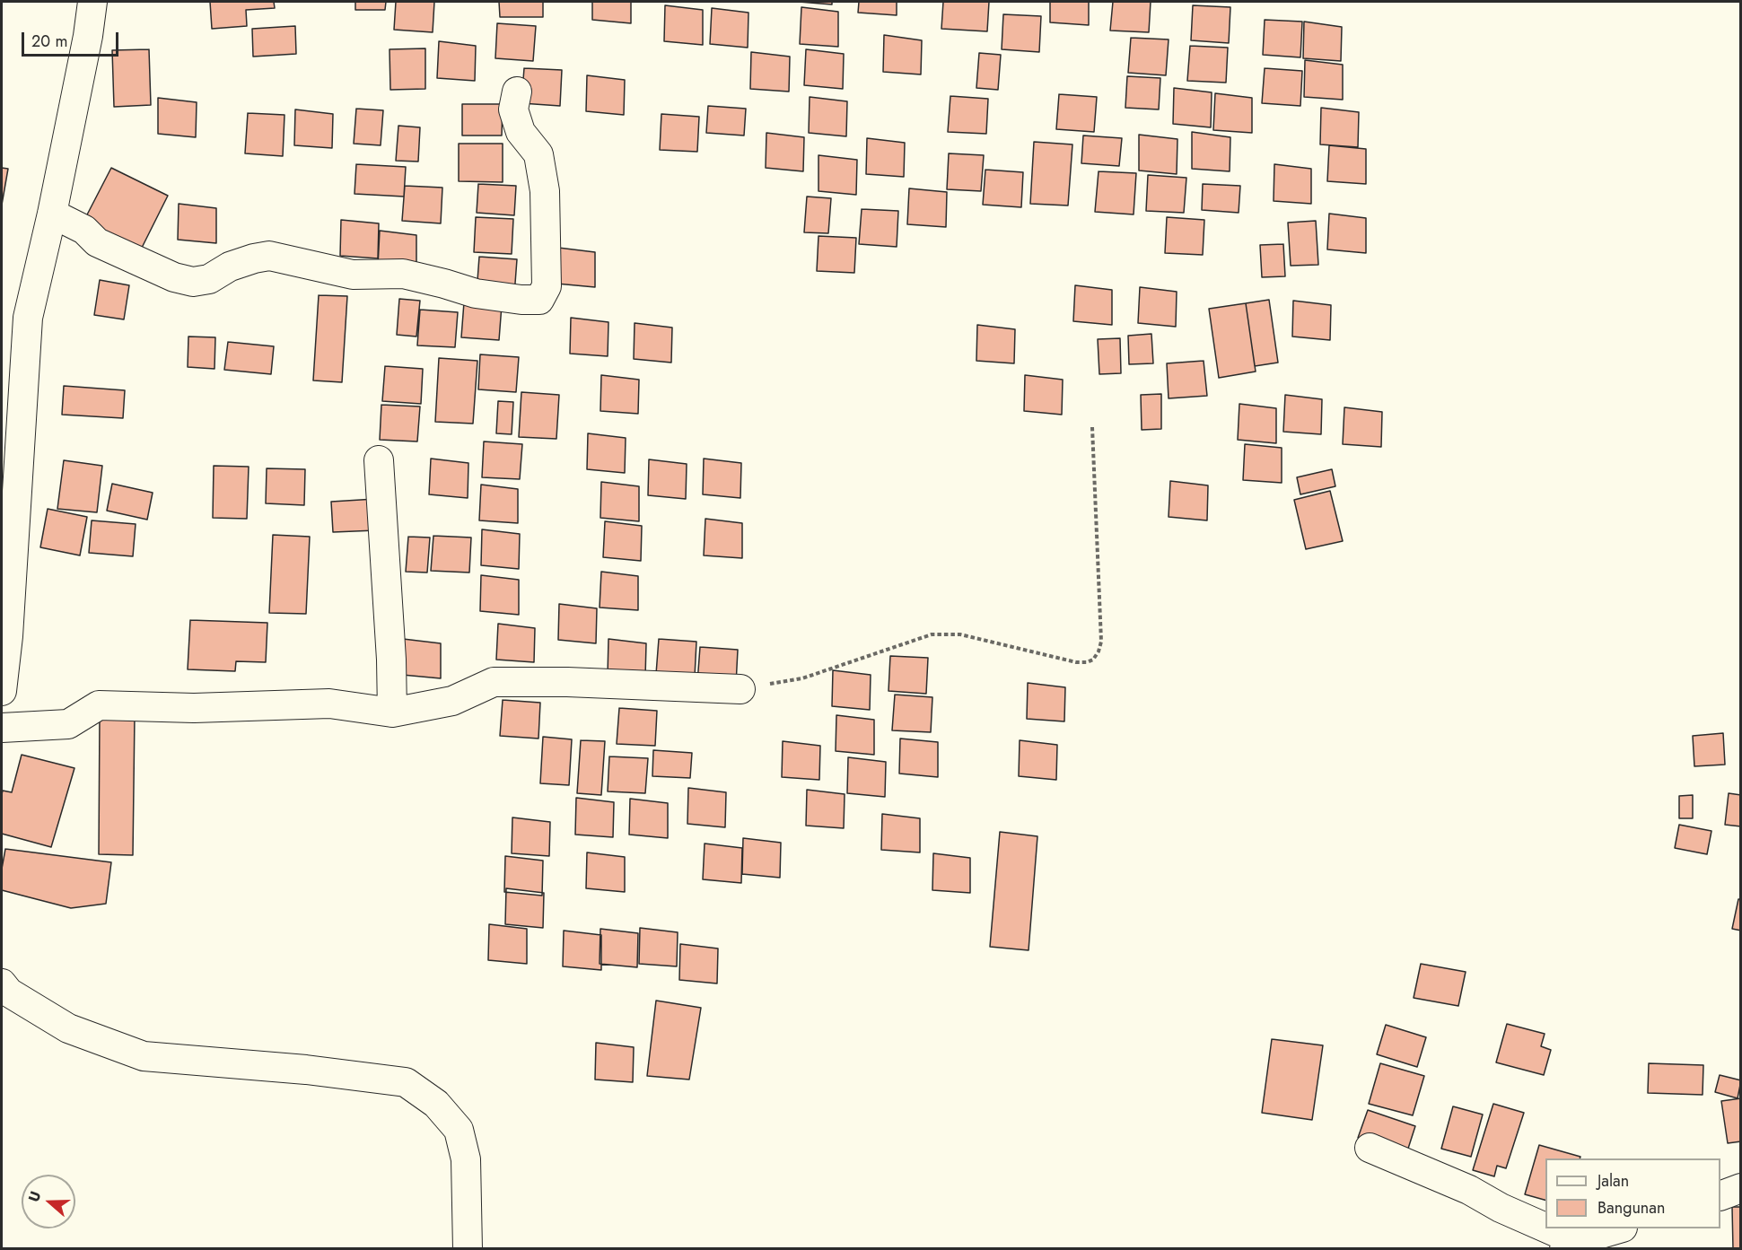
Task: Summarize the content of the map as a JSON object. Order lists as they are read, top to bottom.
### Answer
{
  "legend": ["Jalan", "Bangunan"],
  "scale_bar": "20 m",
  "north": "left"
}
